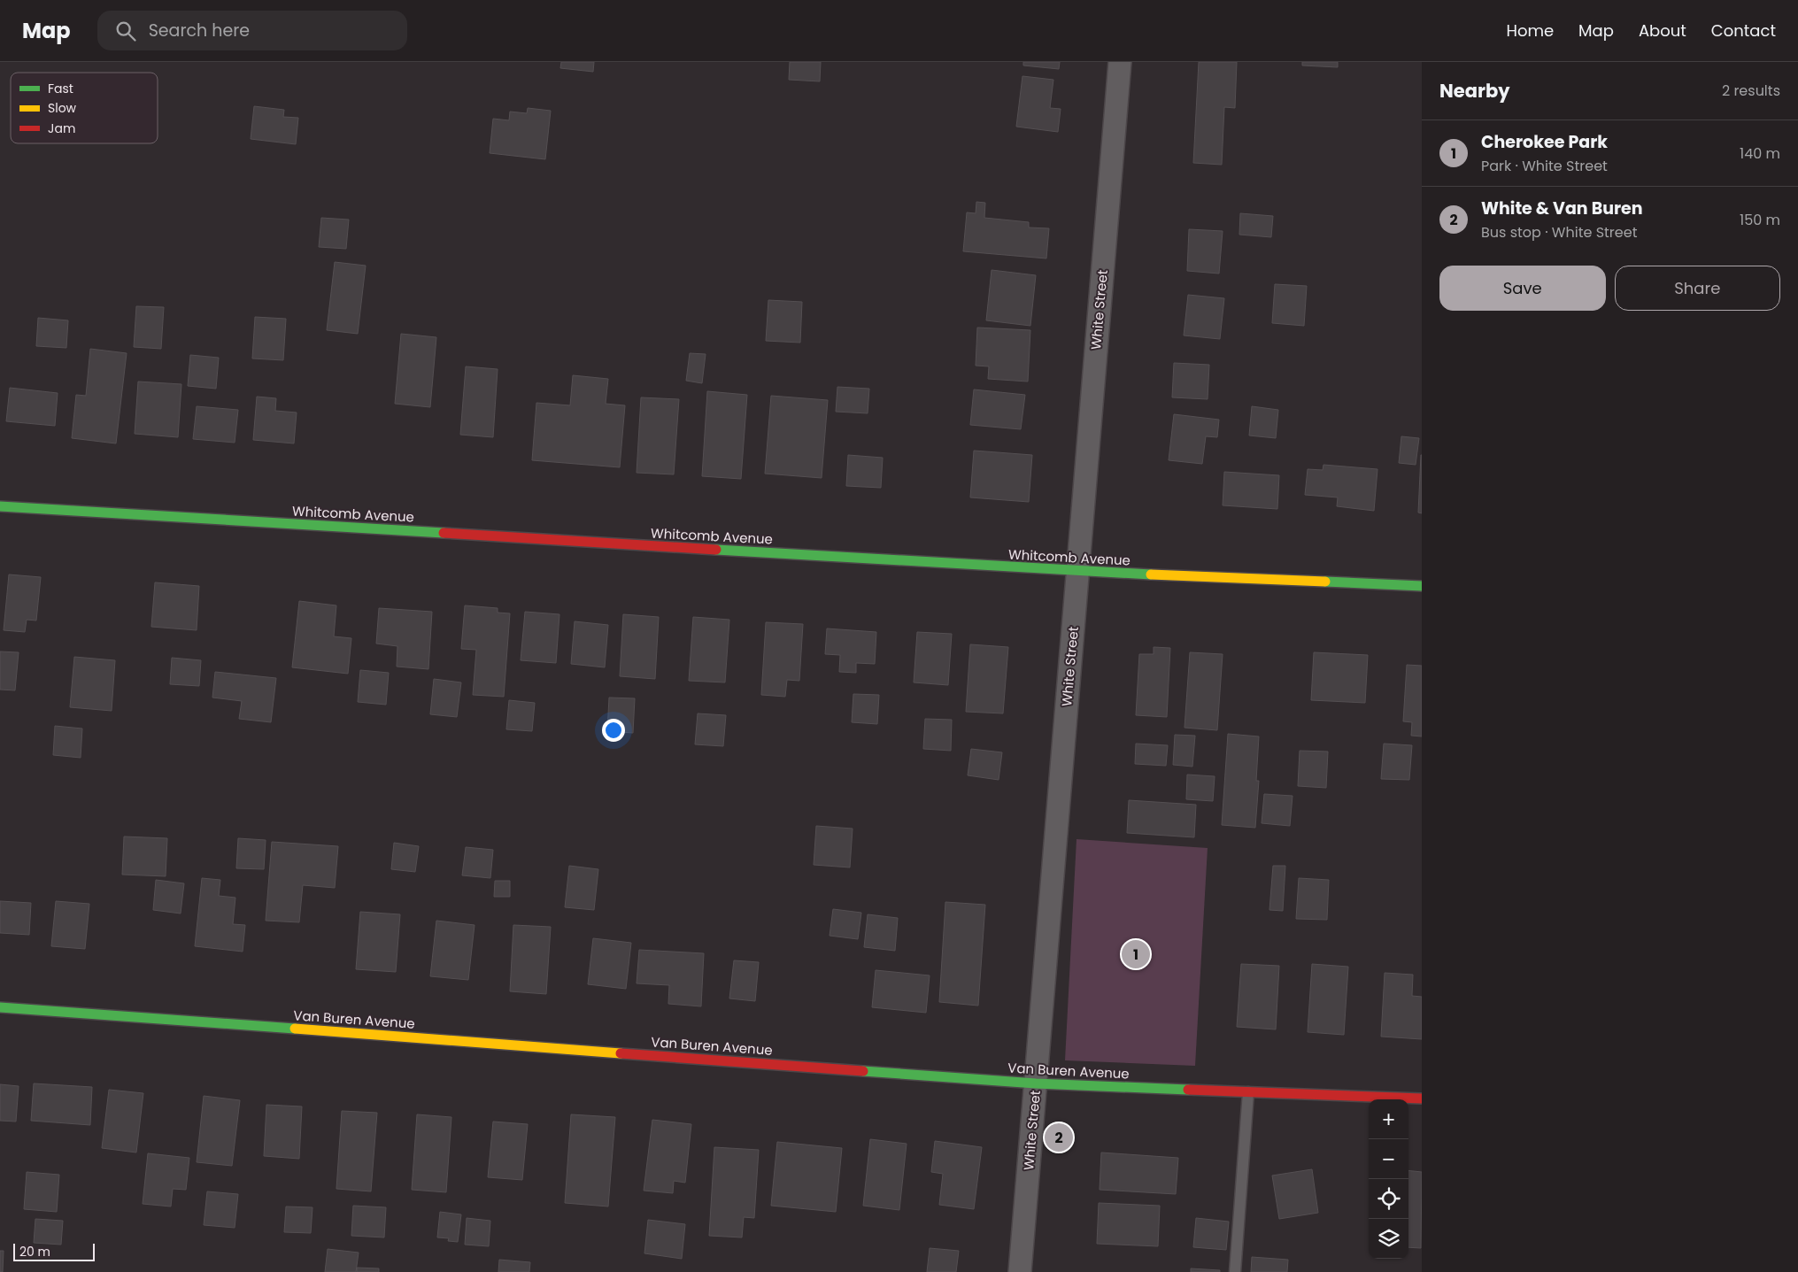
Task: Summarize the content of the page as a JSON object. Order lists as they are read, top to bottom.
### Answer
{
  "streets": {
    "street": ["White Street", "Whitcomb Avenue", "Van Buren Avenue"]
  },
  "crossings": [
    ["White Street", "Whitcomb Avenue"],
    ["White Street", "Van Buren Avenue"]
  ],
  "legend": ["Fast", "Slow", "Jam"],
  "scale_bar": "20 m",
  "page": {
    "header": "Map",
    "search": "Search here",
    "nav": [
      "Home",
      "Map",
      "About",
      "Contact"
    ],
    "heading": ["Nearby", "2 results"],
    "list": [
      {
        "mark": "1",
        "name": "Cherokee Park",
        "note": "Park · White Street",
        "value": "140 m"
      },
      {
        "mark": "2",
        "name": "White & Van Buren",
        "note": "Bus stop · White Street",
        "value": "150 m"
      }
    ],
    "buttons": ["Save", "Share"],
    "pins": ["1", "2"],
    "map_buttons": ["+", "−"],
    "scale": "20 m"
  }
}
